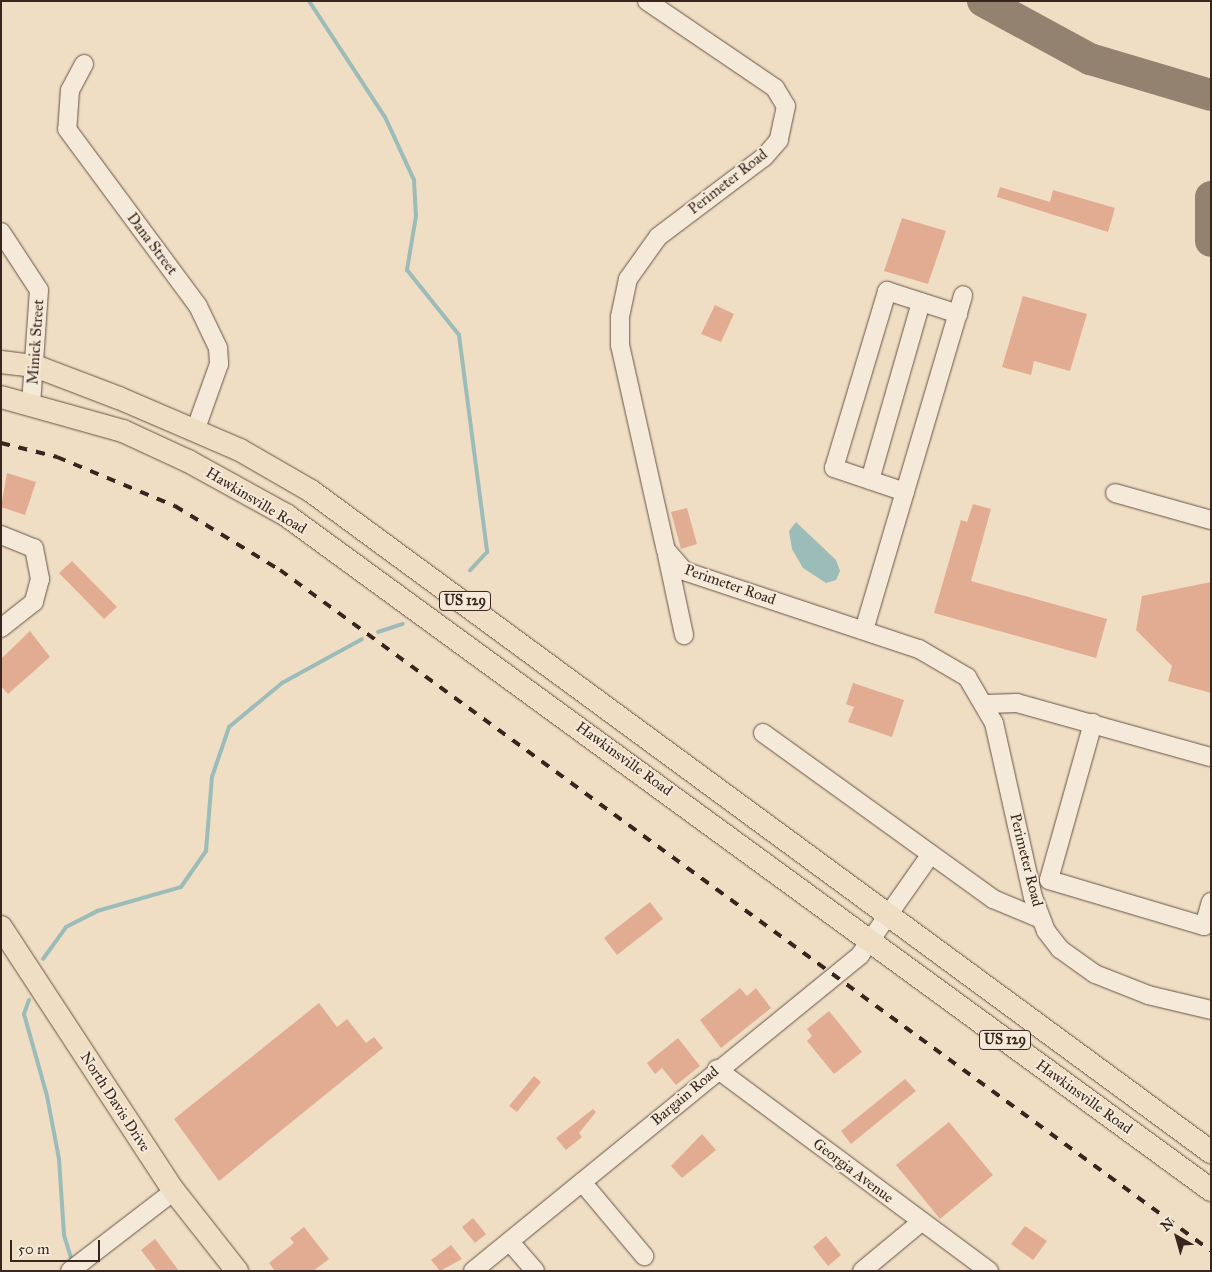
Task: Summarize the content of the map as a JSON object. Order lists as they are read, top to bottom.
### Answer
{
  "streets": {
    "main road": ["Hawkinsville Road", "US 129", "North Davis Drive"],
    "street": [
      "Perimeter Road",
      "Dana Street",
      "Minick Street",
      "Bargain Road",
      "Georgia Avenue"
    ]
  },
  "crossings": [
    ["Dana Street", "Hawkinsville Road"],
    ["Minick Street", "Hawkinsville Road"],
    ["Hawkinsville Road", "Bargain Road"],
    ["Bargain Road", "Georgia Avenue"]
  ],
  "scale_bar": "50 m",
  "north": "top left"
}
